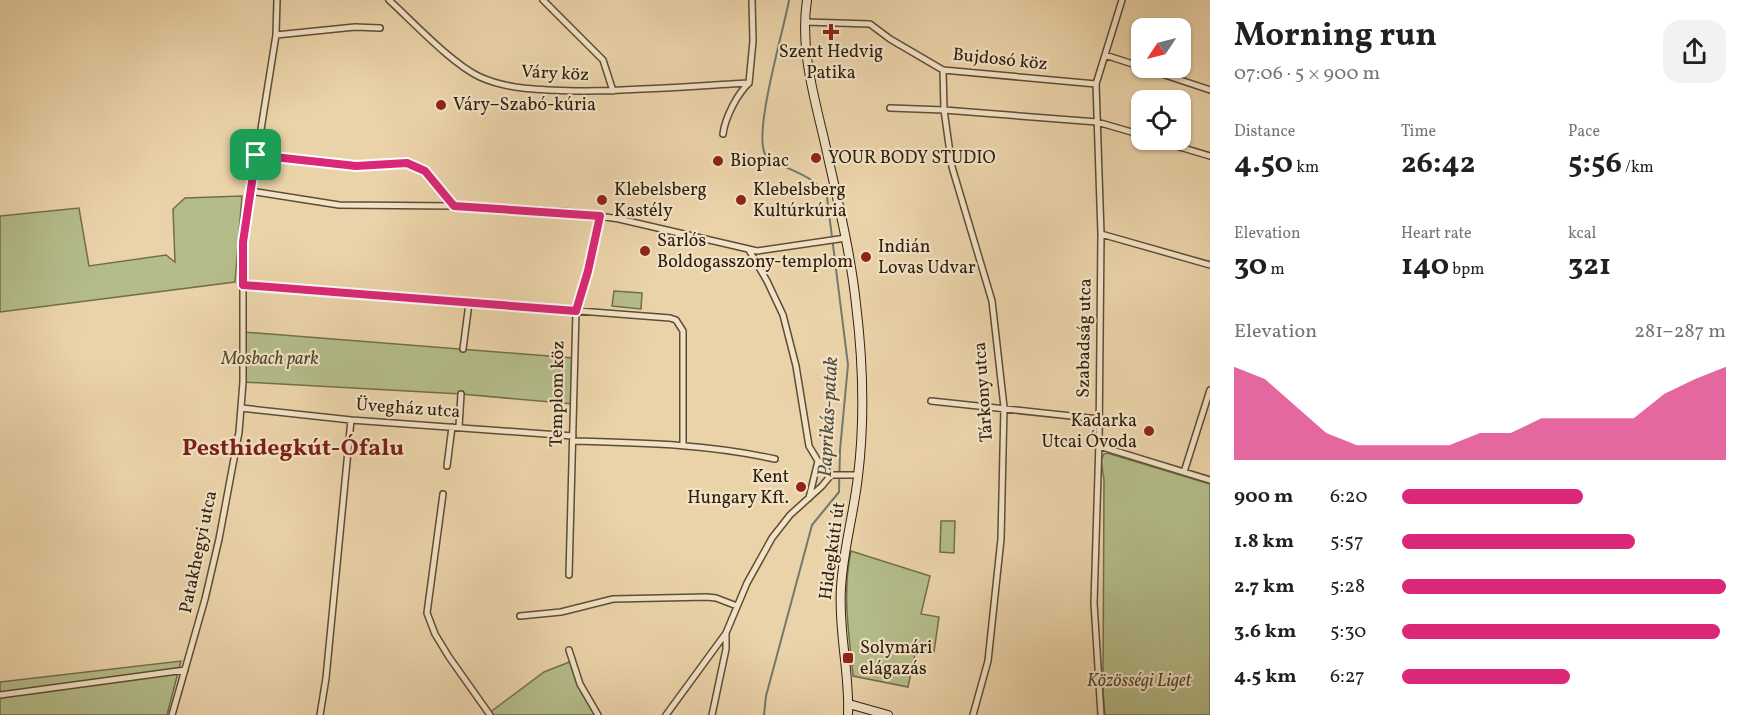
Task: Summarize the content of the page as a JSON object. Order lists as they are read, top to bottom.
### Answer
{
  "streets": {
    "main road": ["Hidegkúti út"],
    "street": [
      "Bujdosó köz",
      "Váry köz",
      "Szabadság utca",
      "Tárkony utca",
      "Templom köz",
      "Üvegház utca",
      "Patakhegyi utca"
    ]
  },
  "crossings": [
    ["Bujdosó köz", "Szabadság utca"],
    ["Bujdosó köz", "Tárkony utca"],
    ["Bujdosó köz", "Hidegkúti út"],
    ["Templom köz", "Üvegház utca"],
    ["Üvegház utca", "Patakhegyi utca"]
  ],
  "districts": ["Pesthidegkút-Ófalu"],
  "water": ["Paprikás-patak"],
  "parks": ["Mosbach park", "Közösségi Liget"],
  "places": {
    "health": ["Szent Hedvig Patika"],
    "other": [
      "Váry–Szabó-kúria",
      "YOUR BODY STUDIO",
      "Biopiac",
      "Klebelsberg Kastély",
      "Klebelsberg Kultúrkúria",
      "Sarlós Boldogasszony-templom",
      "Indián Lovas Udvar",
      "Kadarka Utcai Óvoda",
      "Kent Hungary Kft."
    ],
    "transit": ["Solymári elágazás"]
  },
  "north": "bottom left",
  "page": {
    "heading": ["Morning run", "07:06 · 5 × 900 m"],
    "stats": [
      ["Distance", "4.50 km"],
      ["Time", "26:42"],
      ["Pace", "5:56 /km"],
      ["Elevation", "30 m"],
      ["Heart rate", "140 bpm"],
      ["kcal", "321"]
    ],
    "chart": ["Elevation", "281–287 m"],
    "list": [
      {
        "name": "900 m",
        "note": "6:20"
      },
      {
        "name": "1.8 km",
        "note": "5:57"
      },
      {
        "name": "2.7 km",
        "note": "5:28"
      },
      {
        "name": "3.6 km",
        "note": "5:30"
      },
      {
        "name": "4.5 km",
        "note": "6:27"
      }
    ]
  }
}
